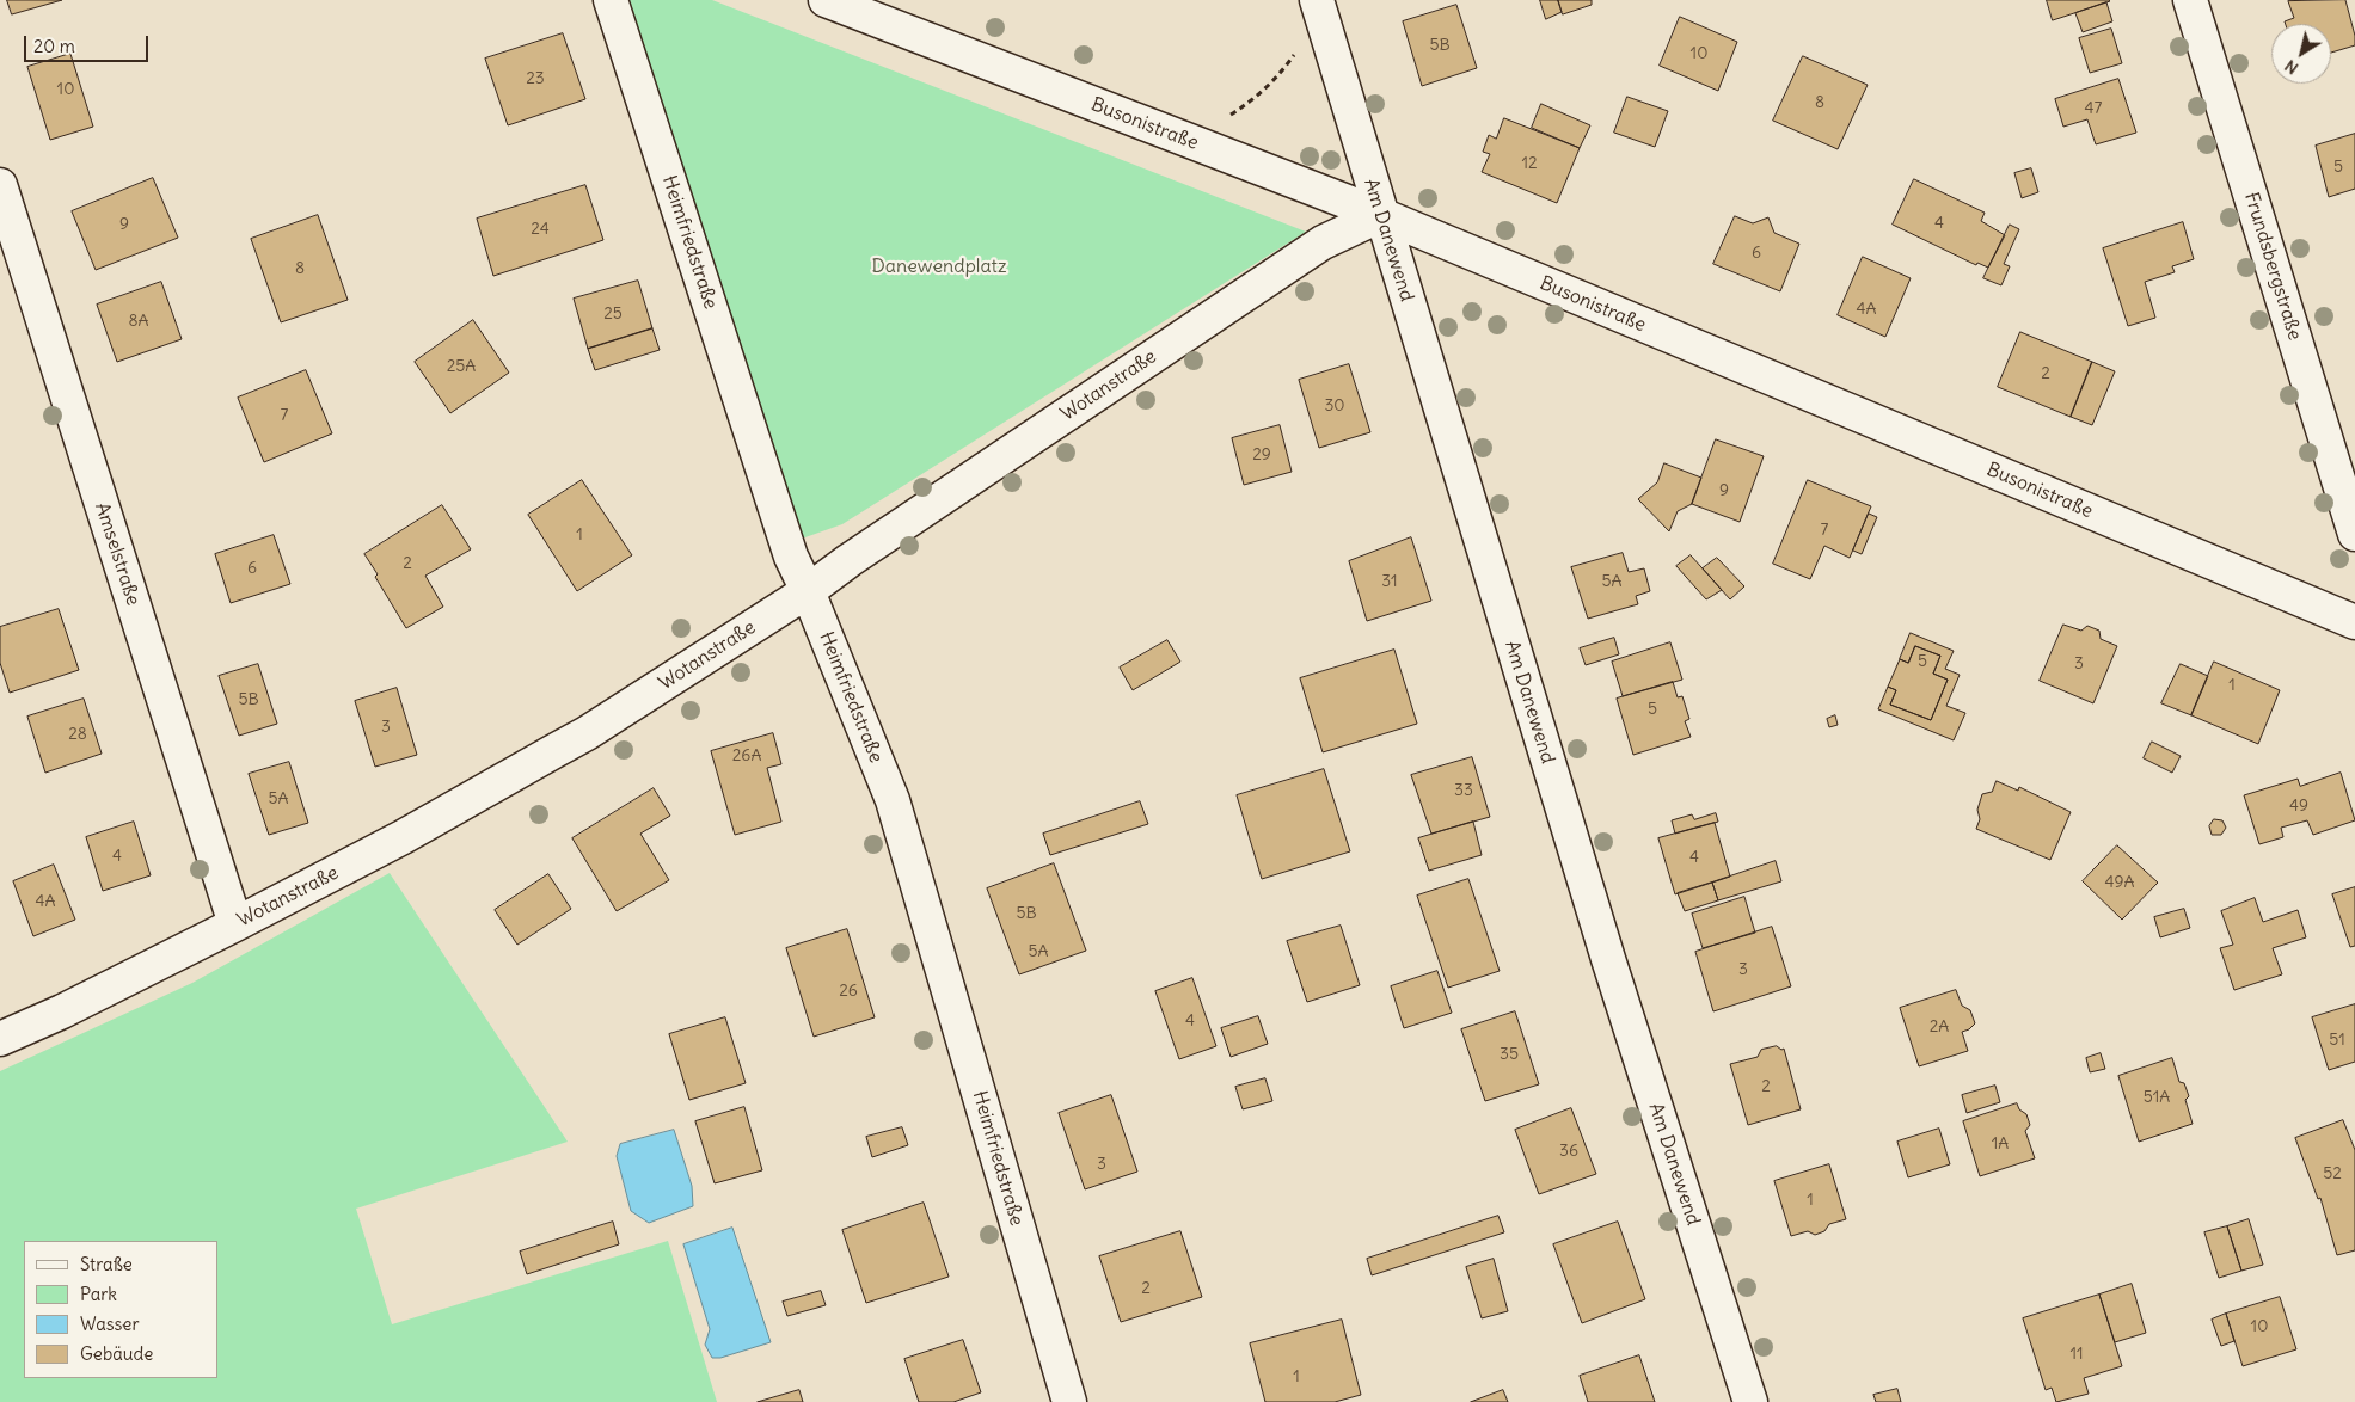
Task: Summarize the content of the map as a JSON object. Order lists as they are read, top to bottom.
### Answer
{
  "streets": {
    "street": [
      "Busonistraße",
      "Am Danewend",
      "Heimfriedstraße",
      "Frundsbergstraße",
      "Wotanstraße",
      "Amselstraße"
    ]
  },
  "crossings": [
    ["Busonistraße", "Am Danewend"],
    ["Busonistraße", "Wotanstraße"],
    ["Am Danewend", "Wotanstraße"],
    ["Heimfriedstraße", "Wotanstraße"],
    ["Wotanstraße", "Amselstraße"]
  ],
  "parks": ["Danewendplatz"],
  "house_numbers": [
    "5B",
    "10",
    "23",
    "10",
    "8",
    "47",
    "12",
    "5",
    "4",
    "9",
    "24",
    "6",
    "8",
    "4A",
    "25",
    "8A",
    "25A",
    "2",
    "30",
    "7",
    "29",
    "9",
    "7",
    "1",
    "2",
    "6",
    "31",
    "5A",
    "5",
    "3",
    "1",
    "5B",
    "5",
    "3",
    "28",
    "26A",
    "33",
    "5A",
    "49",
    "4",
    "4",
    "49A",
    "4A",
    "5B",
    "5A",
    "3",
    "26",
    "4",
    "2A",
    "51",
    "35",
    "2",
    "51A",
    "1A",
    "36",
    "3",
    "52",
    "1",
    "2",
    "10",
    "11",
    "1"
  ],
  "legend": [
    "Straße",
    "Park",
    "Wasser",
    "Gebäude"
  ],
  "scale_bar": "20 m",
  "north": "bottom left"
}
